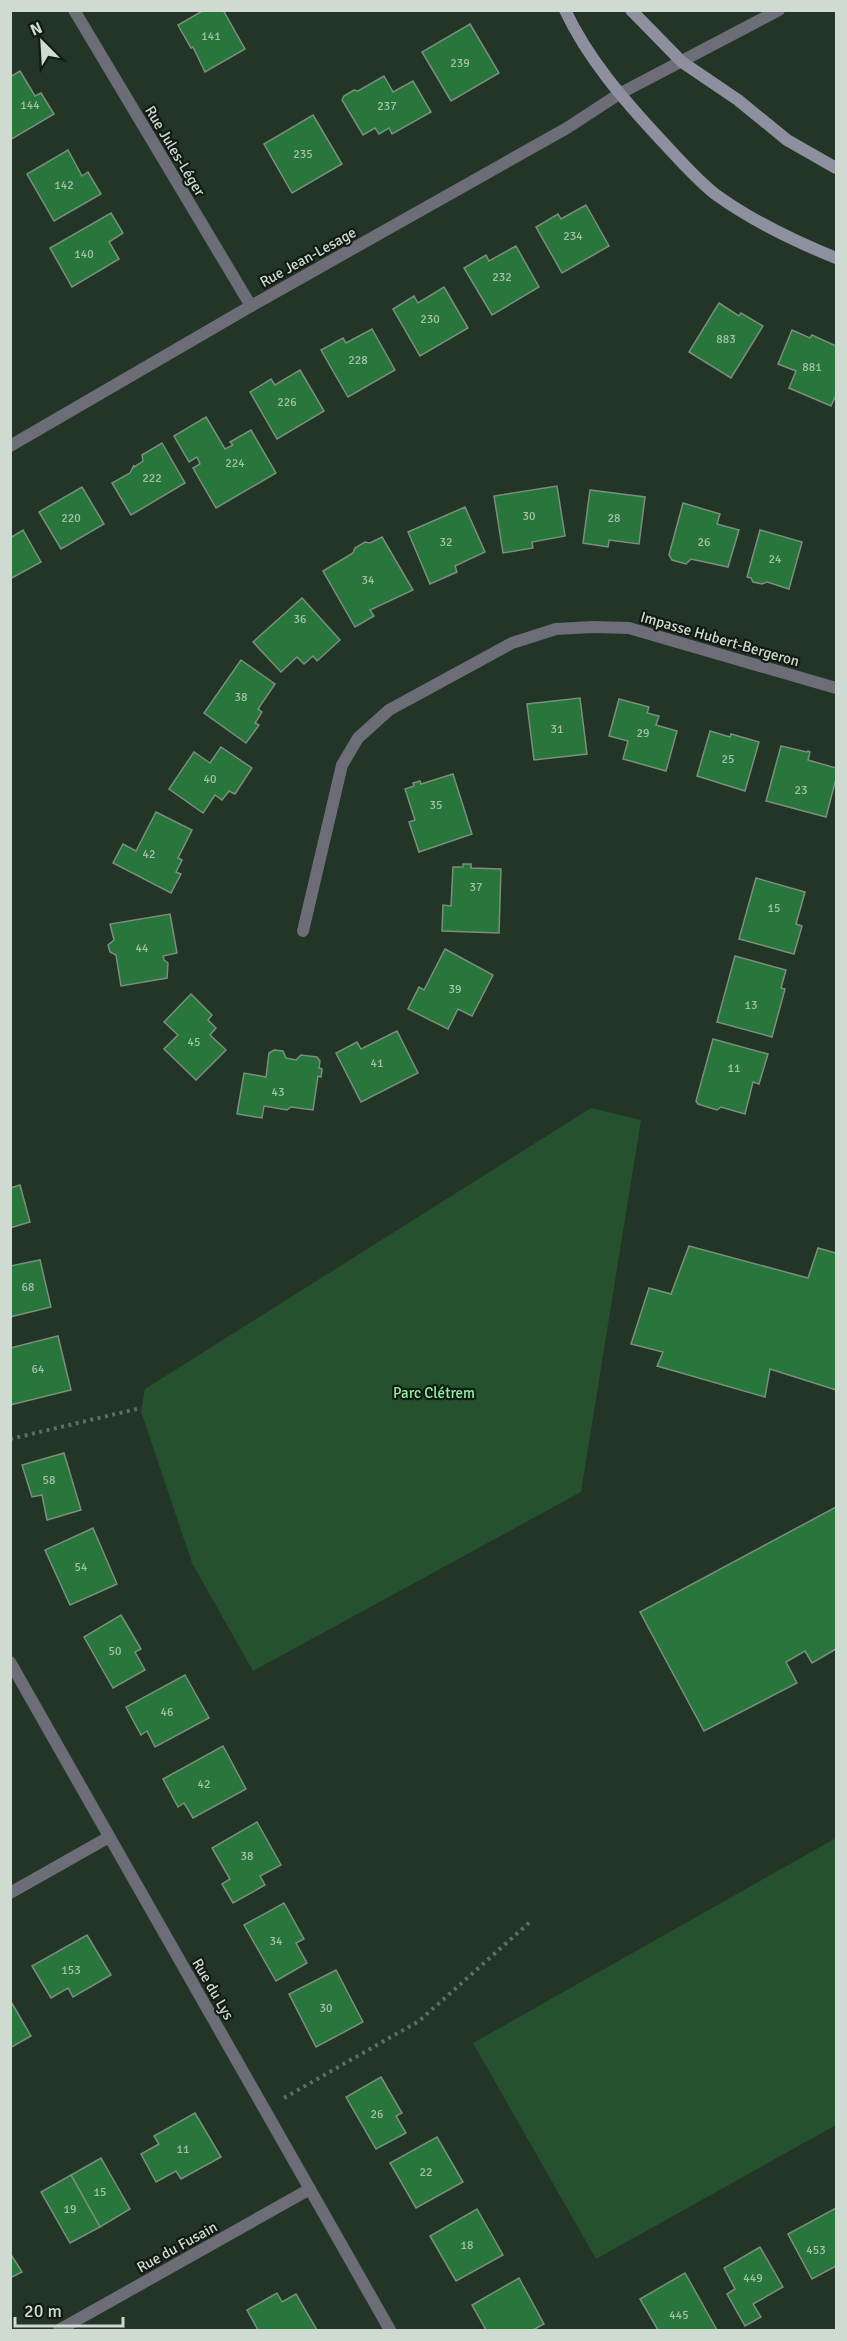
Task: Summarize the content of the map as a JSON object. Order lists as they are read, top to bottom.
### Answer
{
  "streets": {
    "street": [
      "Rue Jules-Léger",
      "Rue Jean-Lesage",
      "Impasse Hubert-Bergeron",
      "Rue du Lys",
      "Rue du Fusain"
    ]
  },
  "crossings": [
    ["Rue Jules-Léger", "Rue Jean-Lesage"],
    ["Rue du Lys", "Rue du Fusain"]
  ],
  "parks": ["Parc Clétrem"],
  "house_numbers": [
    "141",
    "239",
    "144",
    "237",
    "235",
    "142",
    "234",
    "140",
    "232",
    "230",
    "883",
    "228",
    "881",
    "226",
    "224",
    "222",
    "30",
    "220",
    "28",
    "32",
    "26",
    "24",
    "34",
    "36",
    "38",
    "31",
    "29",
    "25",
    "40",
    "23",
    "35",
    "42",
    "37",
    "15",
    "44",
    "39",
    "13",
    "45",
    "41",
    "11",
    "43",
    "68",
    "64",
    "58",
    "54",
    "50",
    "46",
    "42",
    "38",
    "34",
    "153",
    "30",
    "26",
    "11",
    "22",
    "15",
    "19",
    "18",
    "453",
    "449",
    "445"
  ],
  "scale_bar": "20 m",
  "north": "top left"
}
